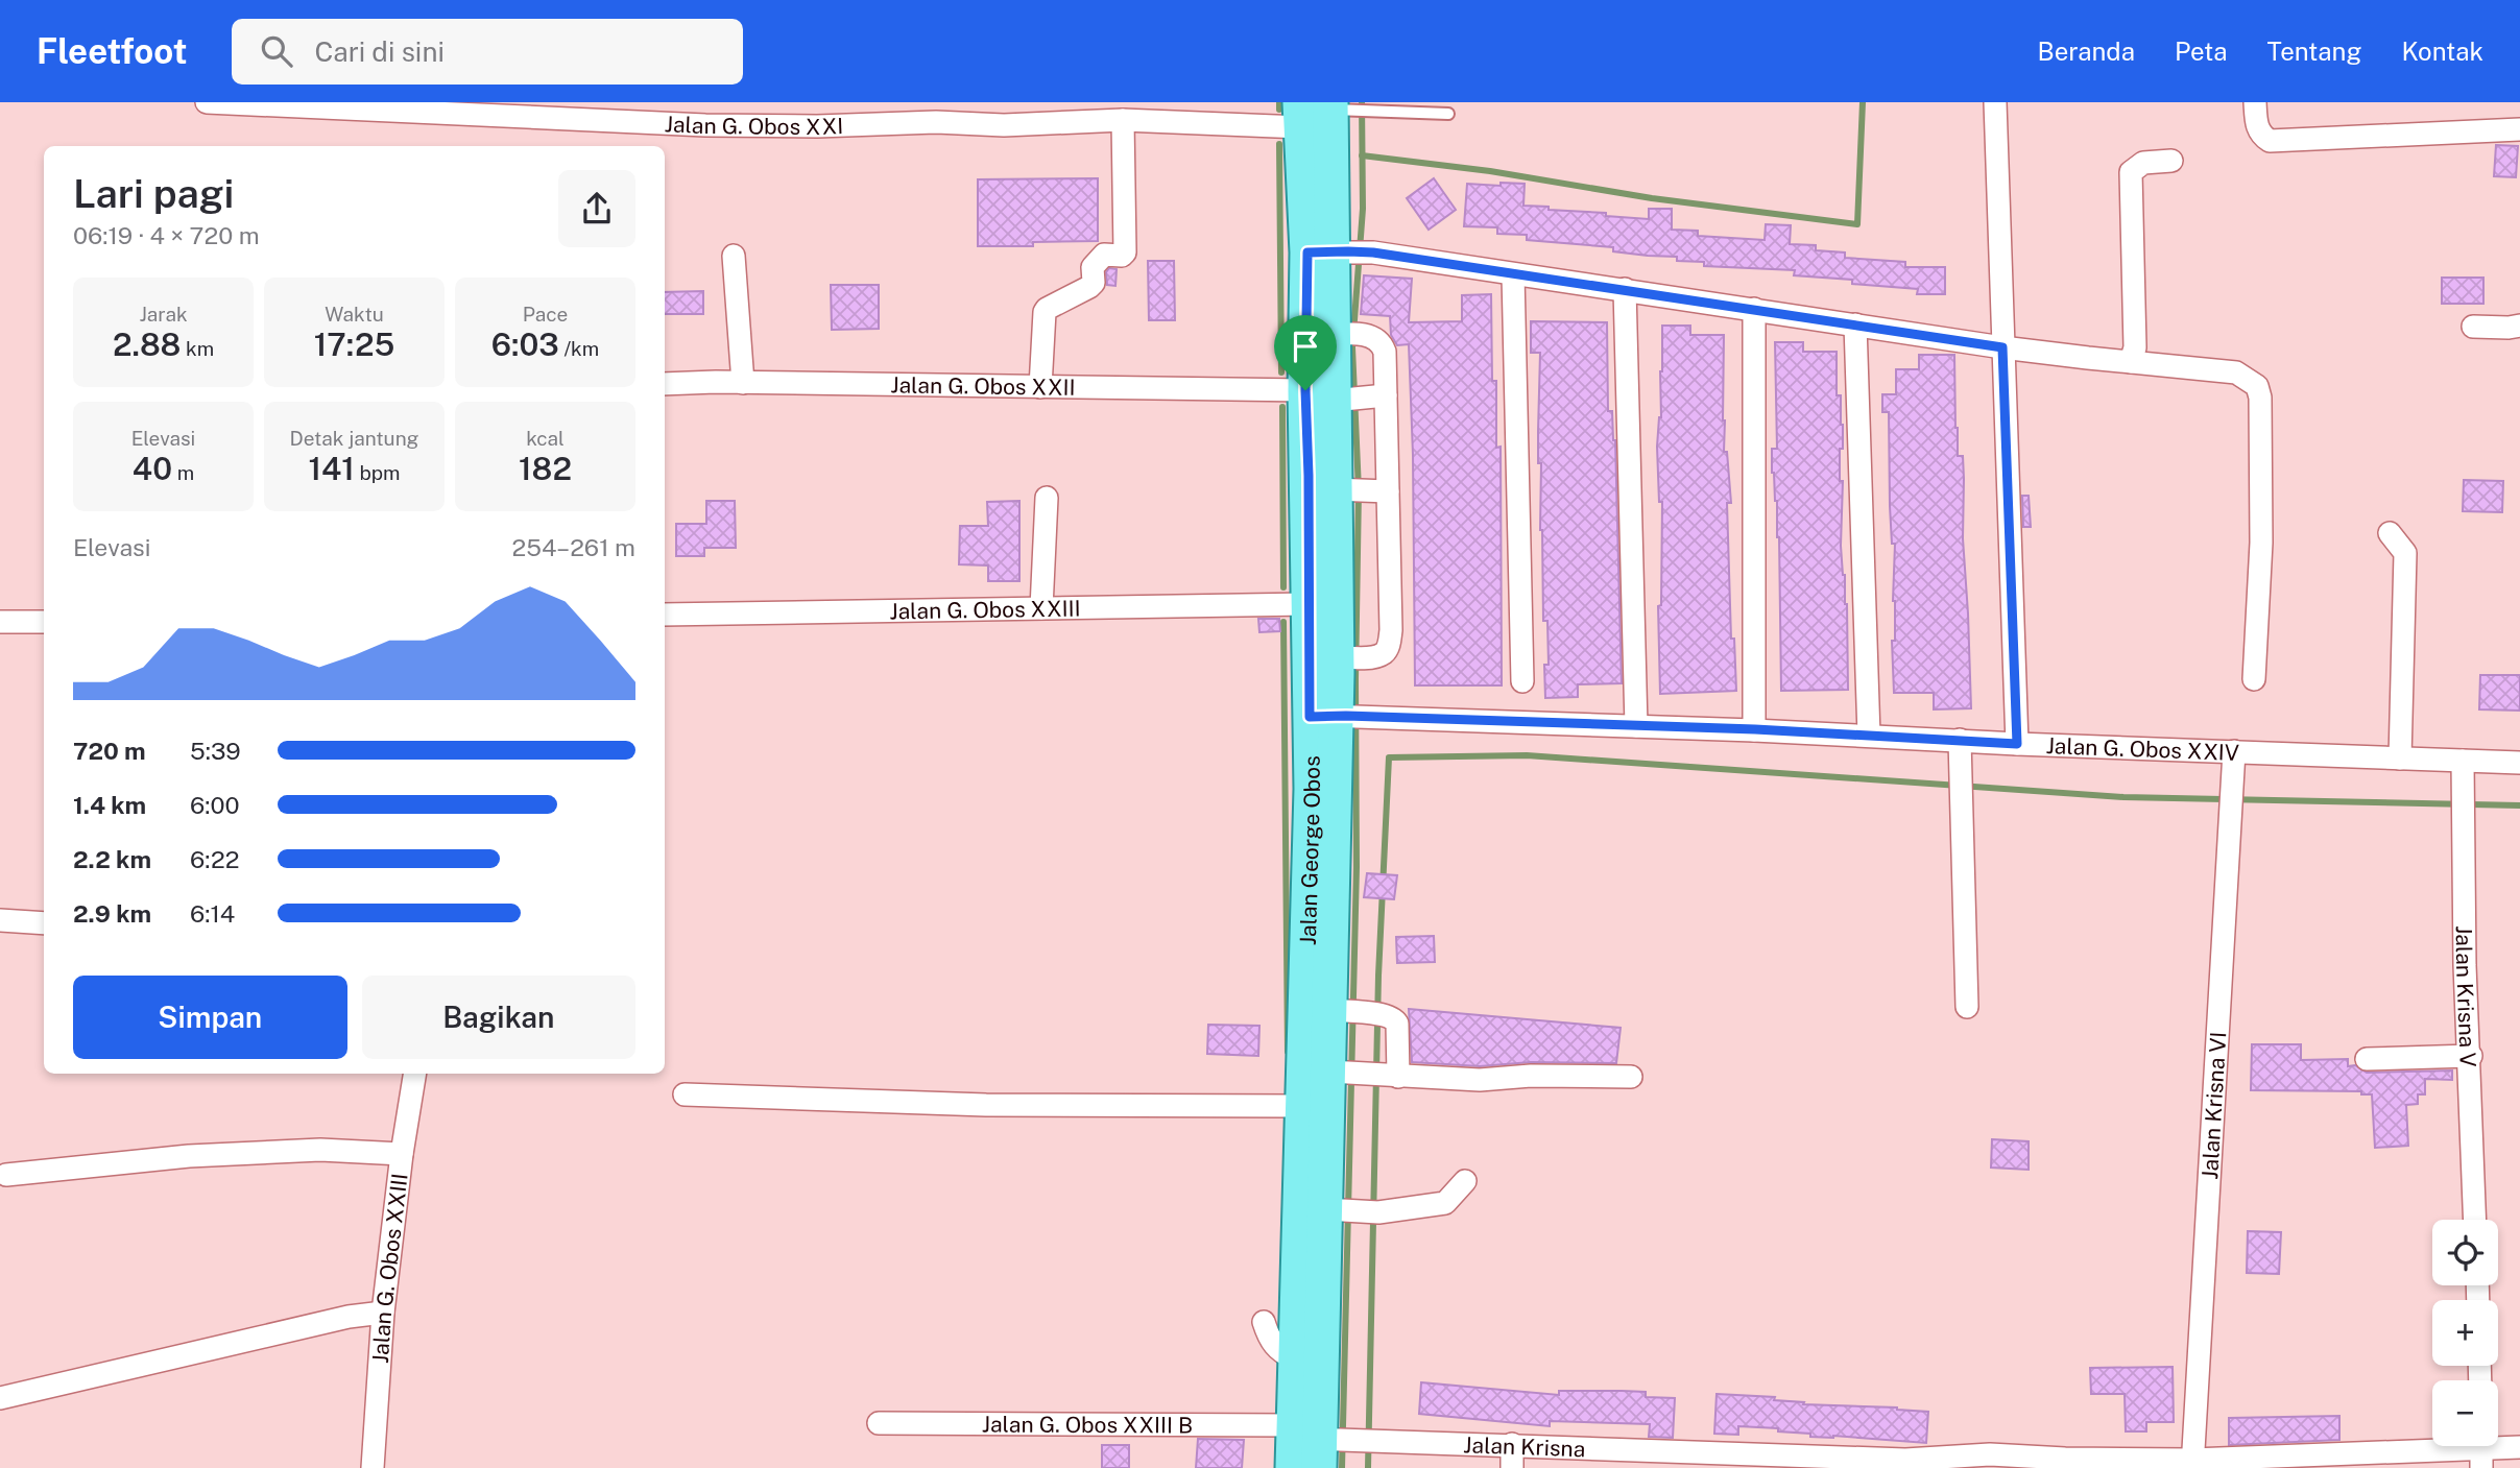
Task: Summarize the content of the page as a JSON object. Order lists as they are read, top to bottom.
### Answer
{
  "streets": {
    "main road": ["Jalan George Obos"],
    "street": [
      "Jalan G. Obos XXI",
      "Jalan G. Obos XXII",
      "Jalan G. Obos XXIII",
      "Jalan G. Obos XXIV",
      "Jalan Krisna V",
      "Jalan Krisna VI",
      "Jalan G. Obos XXIII B",
      "Jalan Krisna"
    ]
  },
  "crossings": [
    ["Jalan G. Obos XXI", "Jalan George Obos"],
    ["Jalan G. Obos XXII", "Jalan George Obos"],
    ["Jalan G. Obos XXIII", "Jalan George Obos"],
    ["Jalan G. Obos XXIV", "Jalan George Obos"],
    ["Jalan G. Obos XXIV", "Jalan Krisna V"],
    ["Jalan G. Obos XXIV", "Jalan Krisna VI"],
    ["Jalan George Obos", "Jalan G. Obos XXIII B"],
    ["Jalan Krisna VI", "Jalan Krisna"],
    ["Jalan G. Obos XXIII B", "Jalan Krisna"]
  ],
  "page": {
    "header": "Fleetfoot",
    "search": "Cari di sini",
    "nav": [
      "Beranda",
      "Peta",
      "Tentang",
      "Kontak"
    ],
    "heading": ["Lari pagi", "06:19 · 4 × 720 m"],
    "stats": [
      ["Jarak", "2.88 km"],
      ["Waktu", "17:25"],
      ["Pace", "6:03 /km"],
      ["Elevasi", "40 m"],
      ["Detak jantung", "141 bpm"],
      ["kcal", "182"]
    ],
    "chart": ["Elevasi", "254–261 m"],
    "list": [
      {
        "name": "720 m",
        "note": "5:39"
      },
      {
        "name": "1.4 km",
        "note": "6:00"
      },
      {
        "name": "2.2 km",
        "note": "6:22"
      },
      {
        "name": "2.9 km",
        "note": "6:14"
      }
    ],
    "buttons": ["Simpan", "Bagikan"],
    "map_buttons": ["+", "−"]
  }
}
